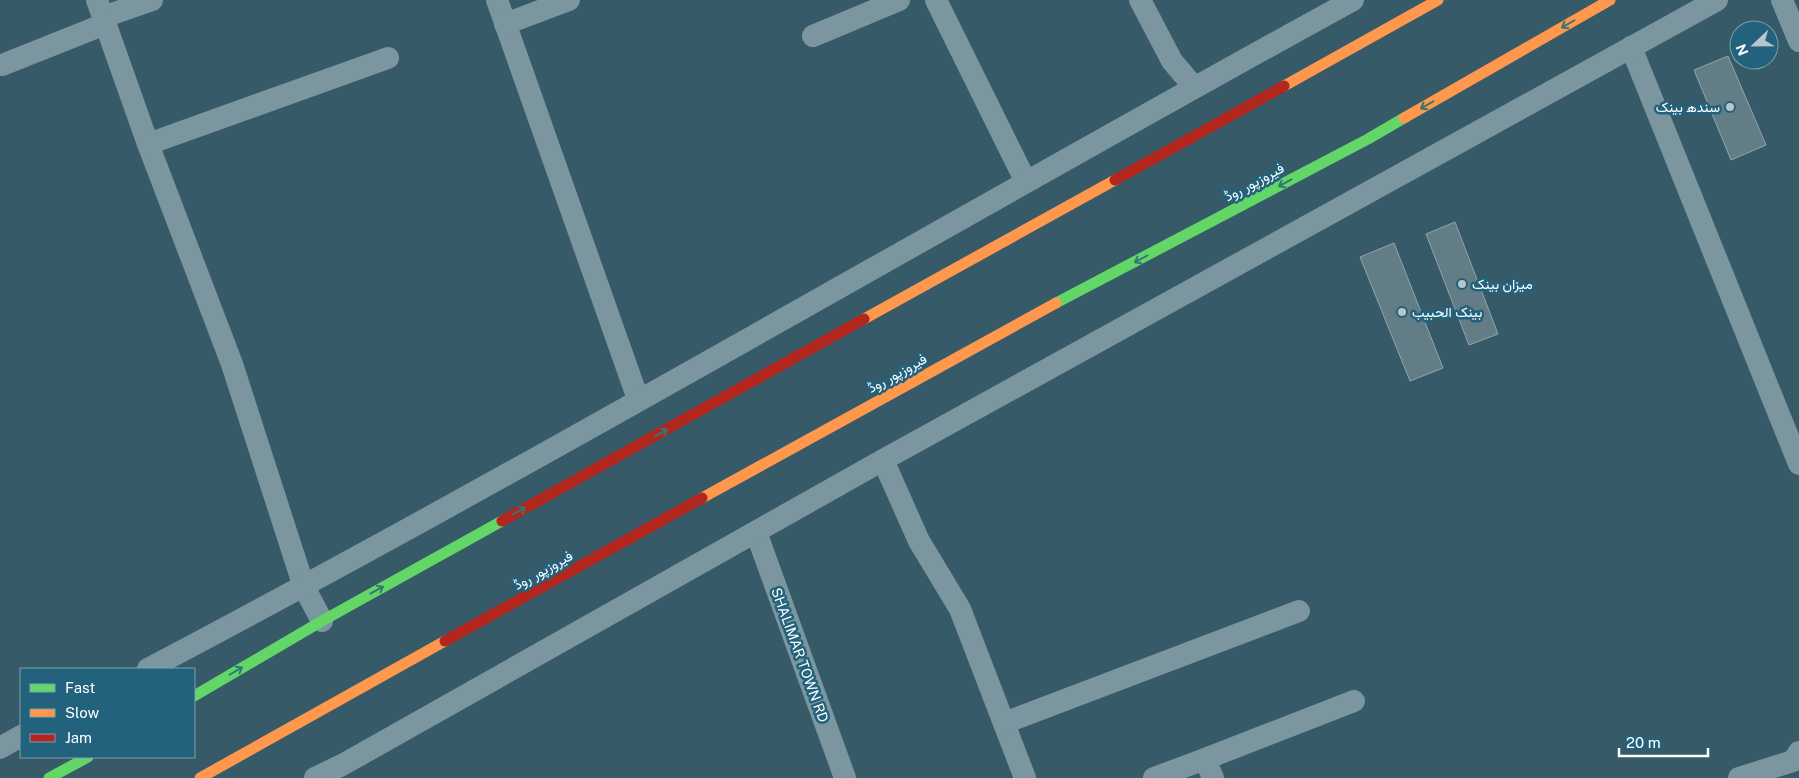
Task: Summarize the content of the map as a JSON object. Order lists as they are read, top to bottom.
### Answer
{
  "streets": {
    "highway": ["فیروزپور روڈ"],
    "street": ["SHALIMAR TOWN RD"]
  },
  "places": ["سندھ بینک", "میزان بینک", "بينک الحبيب"],
  "legend": ["Fast", "Slow", "Jam"],
  "scale_bar": "20 m",
  "north": "left"
}
